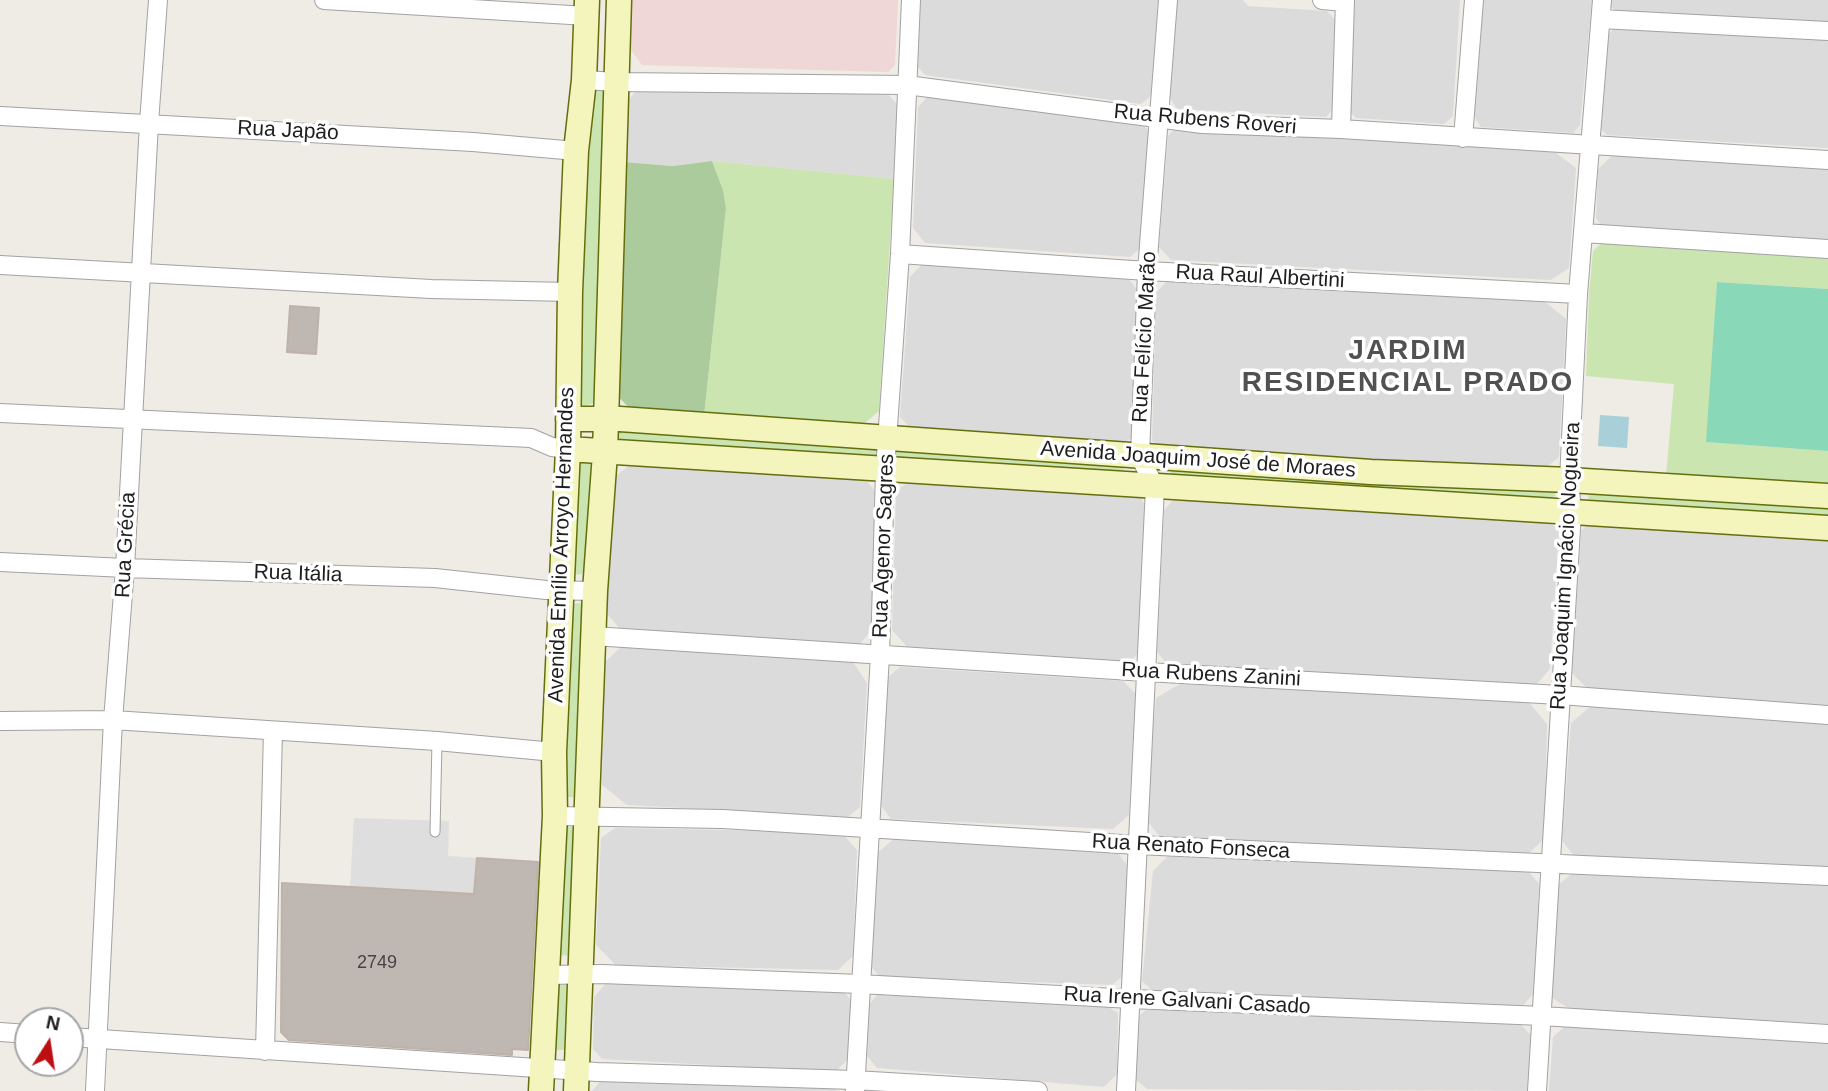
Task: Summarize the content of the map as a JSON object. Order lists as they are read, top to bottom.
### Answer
{
  "streets": {
    "street": [
      "Rua Rubens Roveri",
      "Rua Japão",
      "Rua Raul Albertini",
      "Rua Felício Marão",
      "Avenida Joaquim José de Moraes",
      "Rua Grécia",
      "Avenida Emílio Arroyo Hernandes",
      "Rua Agenor Sagres",
      "Rua Joaquim Ignácio Nogueira",
      "Rua Itália",
      "Rua Rubens Zanini",
      "Rua Renato Fonseca",
      "Rua Irene Galvani Casado"
    ]
  },
  "crossings": [
    ["Rua Rubens Roveri", "Rua Felício Marão"],
    ["Rua Rubens Roveri", "Avenida Emílio Arroyo Hernandes"],
    ["Rua Rubens Roveri", "Rua Agenor Sagres"],
    ["Rua Rubens Roveri", "Rua Joaquim Ignácio Nogueira"],
    ["Rua Japão", "Rua Grécia"],
    ["Rua Japão", "Avenida Emílio Arroyo Hernandes"],
    ["Rua Raul Albertini", "Rua Felício Marão"],
    ["Rua Raul Albertini", "Rua Agenor Sagres"],
    ["Rua Raul Albertini", "Rua Joaquim Ignácio Nogueira"],
    ["Rua Felício Marão", "Avenida Joaquim José de Moraes"],
    ["Avenida Joaquim José de Moraes", "Avenida Emílio Arroyo Hernandes"],
    ["Avenida Joaquim José de Moraes", "Rua Agenor Sagres"],
    ["Avenida Joaquim José de Moraes", "Rua Joaquim Ignácio Nogueira"],
    ["Rua Grécia", "Rua Itália"],
    ["Avenida Emílio Arroyo Hernandes", "Rua Itália"],
    ["Avenida Emílio Arroyo Hernandes", "Rua Rubens Zanini"],
    ["Avenida Emílio Arroyo Hernandes", "Rua Renato Fonseca"],
    ["Avenida Emílio Arroyo Hernandes", "Rua Irene Galvani Casado"],
    ["Rua Agenor Sagres", "Rua Rubens Zanini"],
    ["Rua Agenor Sagres", "Rua Renato Fonseca"],
    ["Rua Agenor Sagres", "Rua Irene Galvani Casado"],
    ["Rua Joaquim Ignácio Nogueira", "Rua Rubens Zanini"],
    ["Rua Joaquim Ignácio Nogueira", "Rua Renato Fonseca"],
    ["Rua Joaquim Ignácio Nogueira", "Rua Irene Galvani Casado"]
  ],
  "districts": ["JARDIM RESIDENCIAL PRADO"],
  "house_numbers": ["2749"],
  "north": "top"
}
